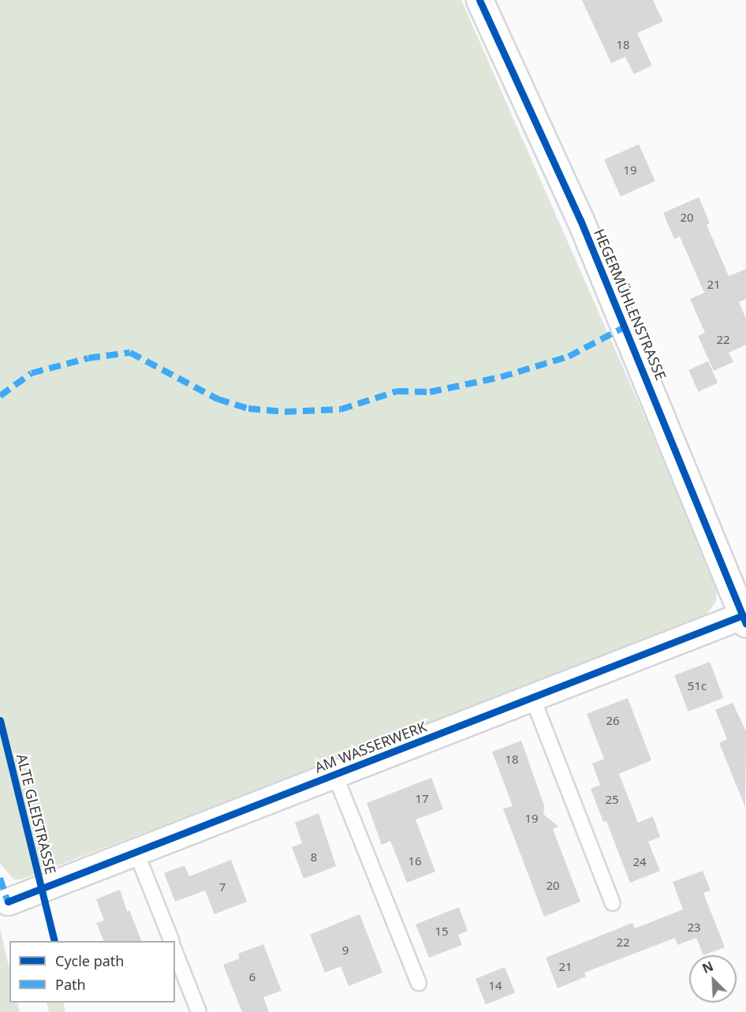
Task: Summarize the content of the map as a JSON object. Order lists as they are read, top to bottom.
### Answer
{
  "streets": {
    "street": ["HEGERMÜHLENSTRASSE", "AM WASSERWERK"],
    "cycle path": ["ALTE GLEISTRASSE"]
  },
  "crossings": [
    ["HEGERMÜHLENSTRASSE", "AM WASSERWERK"]
  ],
  "house_numbers": [
    "18",
    "19",
    "20",
    "21",
    "22",
    "51c",
    "26",
    "18",
    "17",
    "25",
    "19",
    "8",
    "16",
    "24",
    "20",
    "7",
    "23",
    "15",
    "22",
    "9",
    "21",
    "6",
    "14"
  ],
  "legend": ["Cycle path", "Path"],
  "north": "top left"
}
